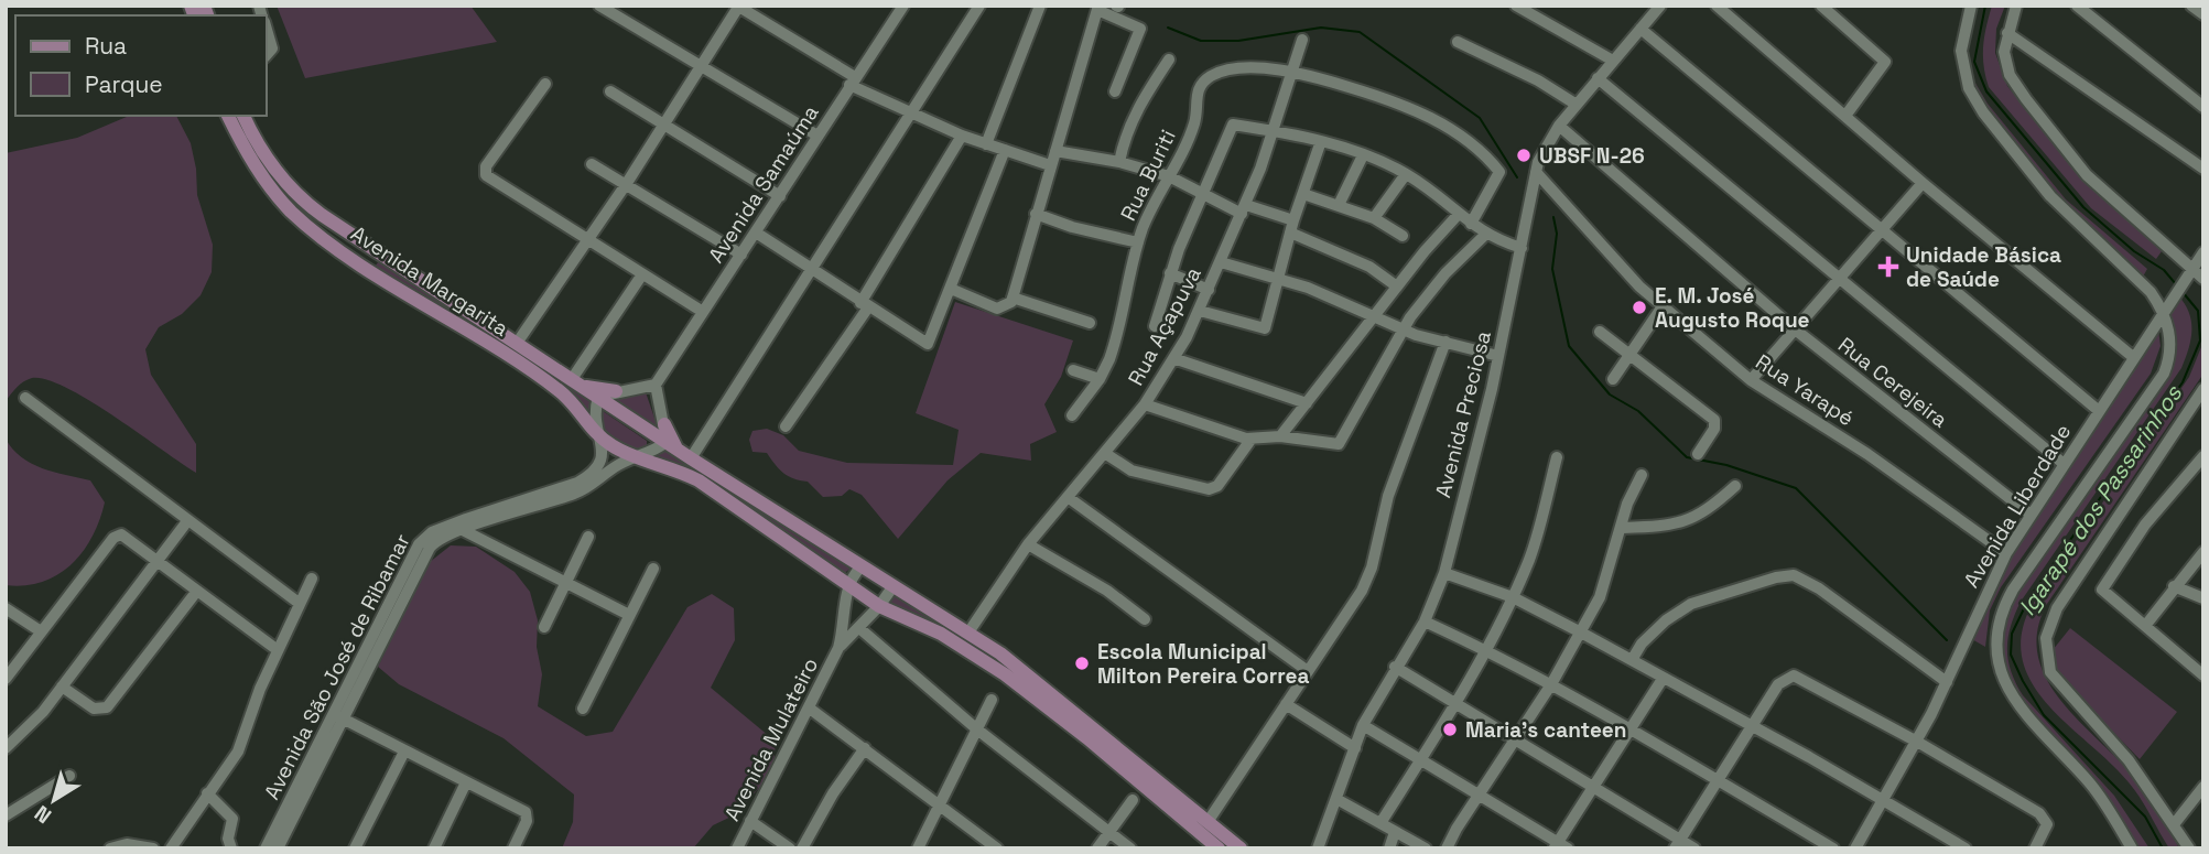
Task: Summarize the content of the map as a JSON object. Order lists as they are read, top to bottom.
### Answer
{
  "streets": {
    "main road": ["Avenida Margarita"],
    "street": [
      "Rua Buriti",
      "Avenida Samaúma",
      "Rua Açapuva",
      "Rua Cerejeira",
      "Rua Yarapé",
      "Avenida Preciosa",
      "Avenida Liberdade",
      "Avenida São José de Ribamar",
      "Avenida Mulateiro"
    ]
  },
  "crossings": [
    ["Rua Buriti", "Rua Açapuva"],
    ["Avenida Margarita", "Rua Açapuva"],
    ["Avenida Margarita", "Avenida São José de Ribamar"],
    ["Avenida Margarita", "Avenida Mulateiro"],
    ["Rua Cerejeira", "Avenida Preciosa"],
    ["Rua Cerejeira", "Avenida Liberdade"],
    ["Rua Yarapé", "Avenida Preciosa"],
    ["Rua Yarapé", "Avenida Liberdade"]
  ],
  "water": ["Igarapé dos Passarinhos"],
  "places": {
    "other": [
      "UBSF N-26",
      "E. M. José Augusto Roque",
      "Escola Municipal Milton Pereira Correa",
      "Maria’s canteen"
    ],
    "health": ["Unidade Básica de Saúde"]
  },
  "legend": ["Rua", "Parque"],
  "north": "bottom left"
}
